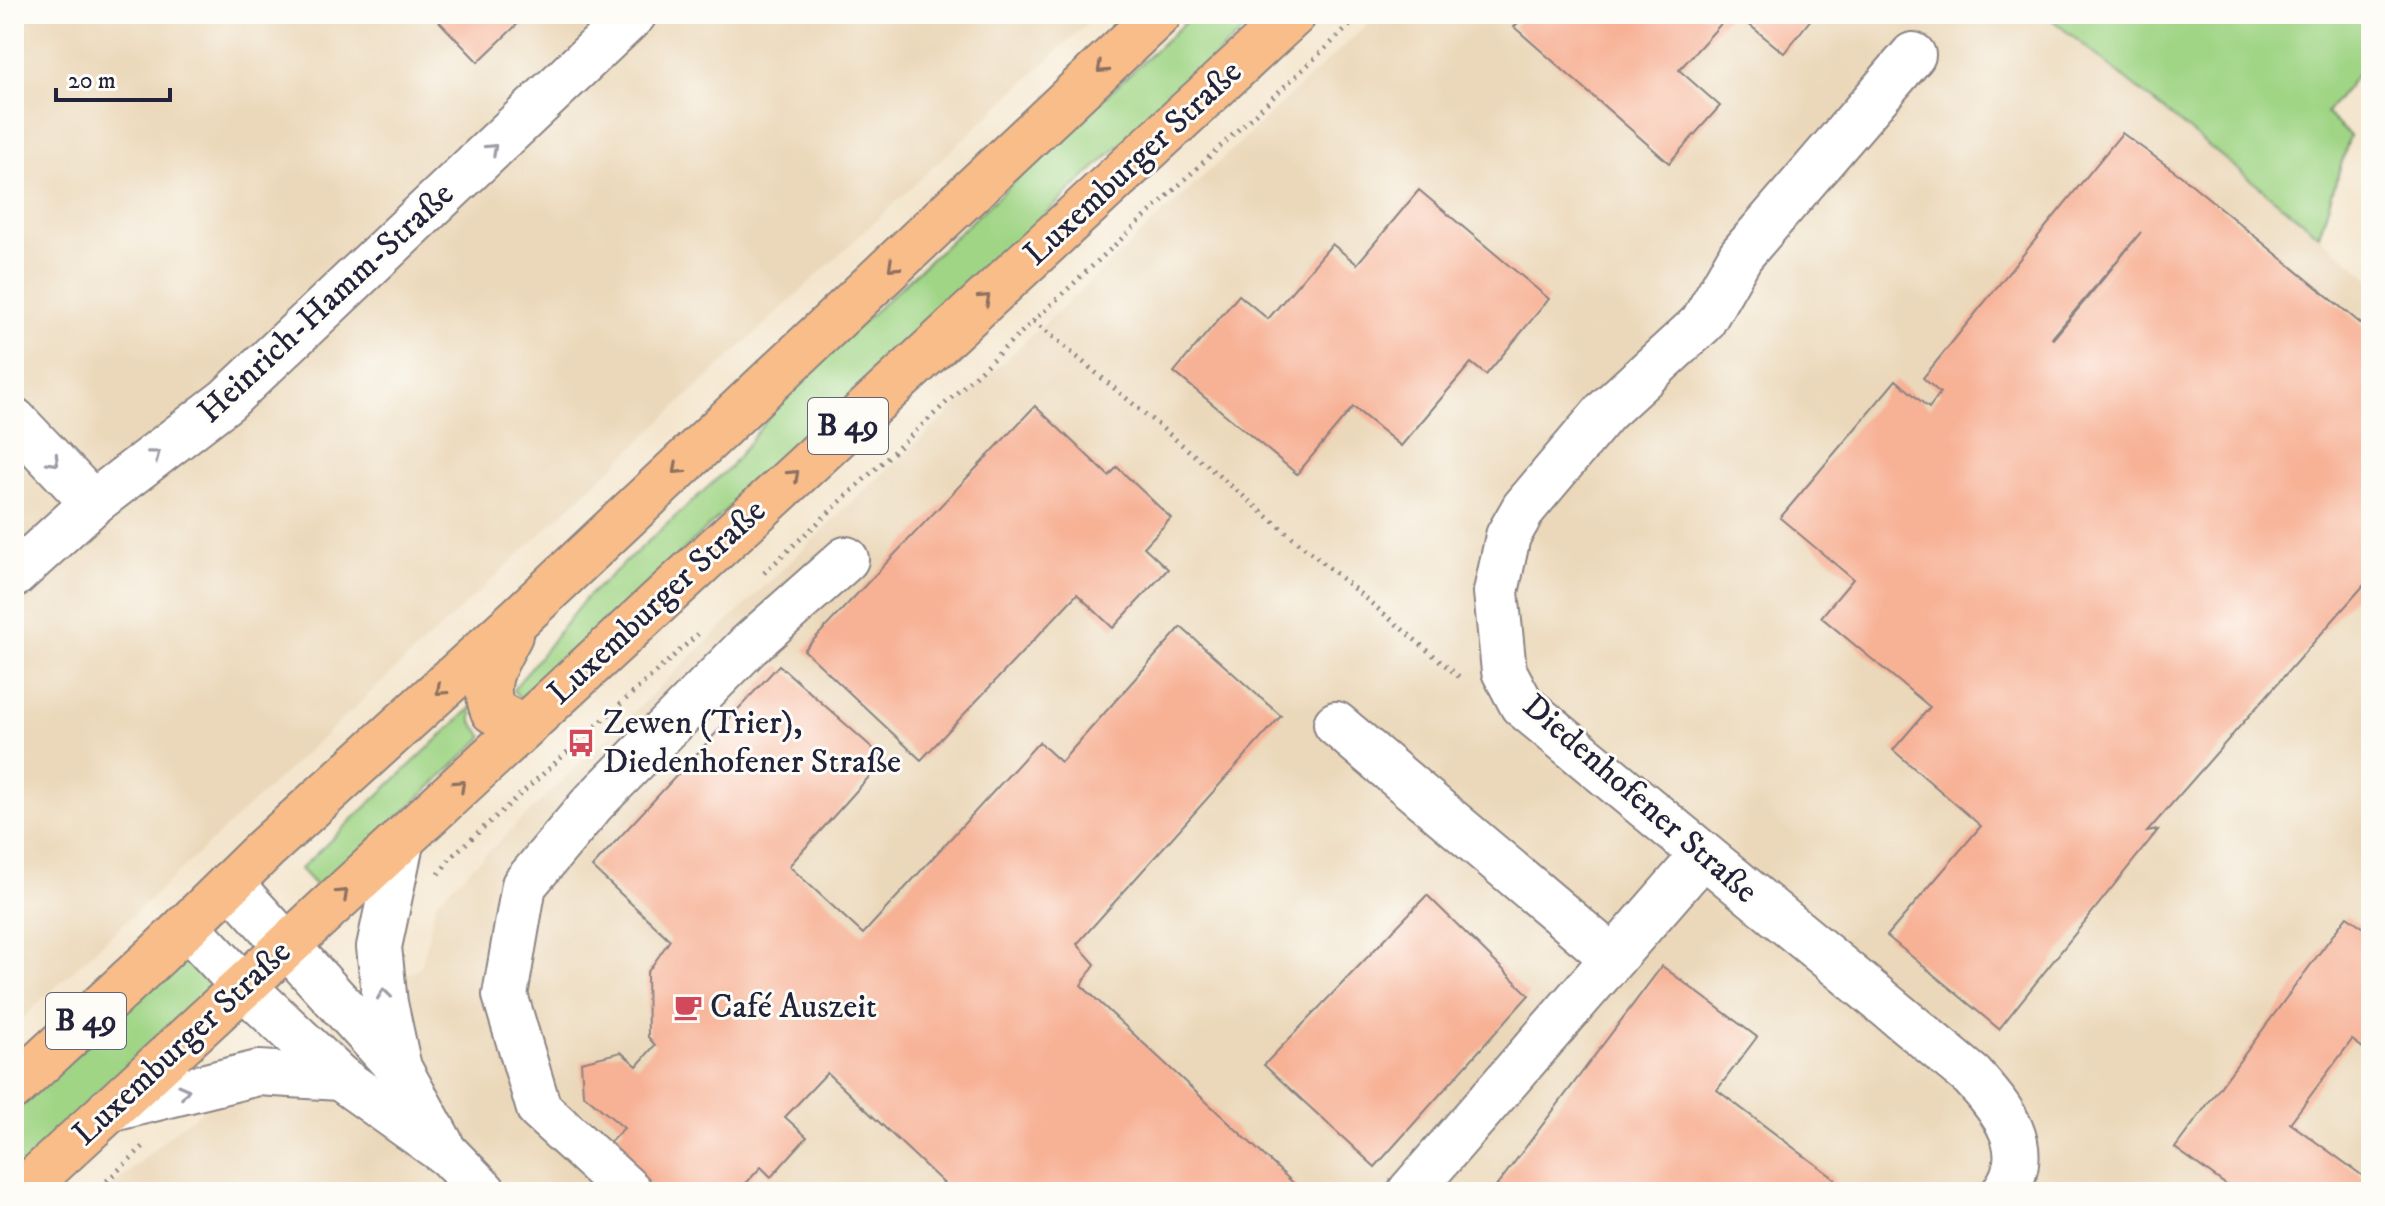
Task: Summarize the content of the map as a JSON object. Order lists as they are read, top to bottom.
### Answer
{
  "streets": {
    "main road": ["Luxemburger Straße", "B 49"],
    "street": ["Heinrich-Hamm-Straße", "Diedenhofener Straße"]
  },
  "one_way": ["Heinrich-Hamm-Straße"],
  "places": {
    "bus stop": ["Zewen (Trier), Diedenhofener Straße"],
    "cafe": ["Café Auszeit"]
  },
  "scale_bar": "20 m"
}
